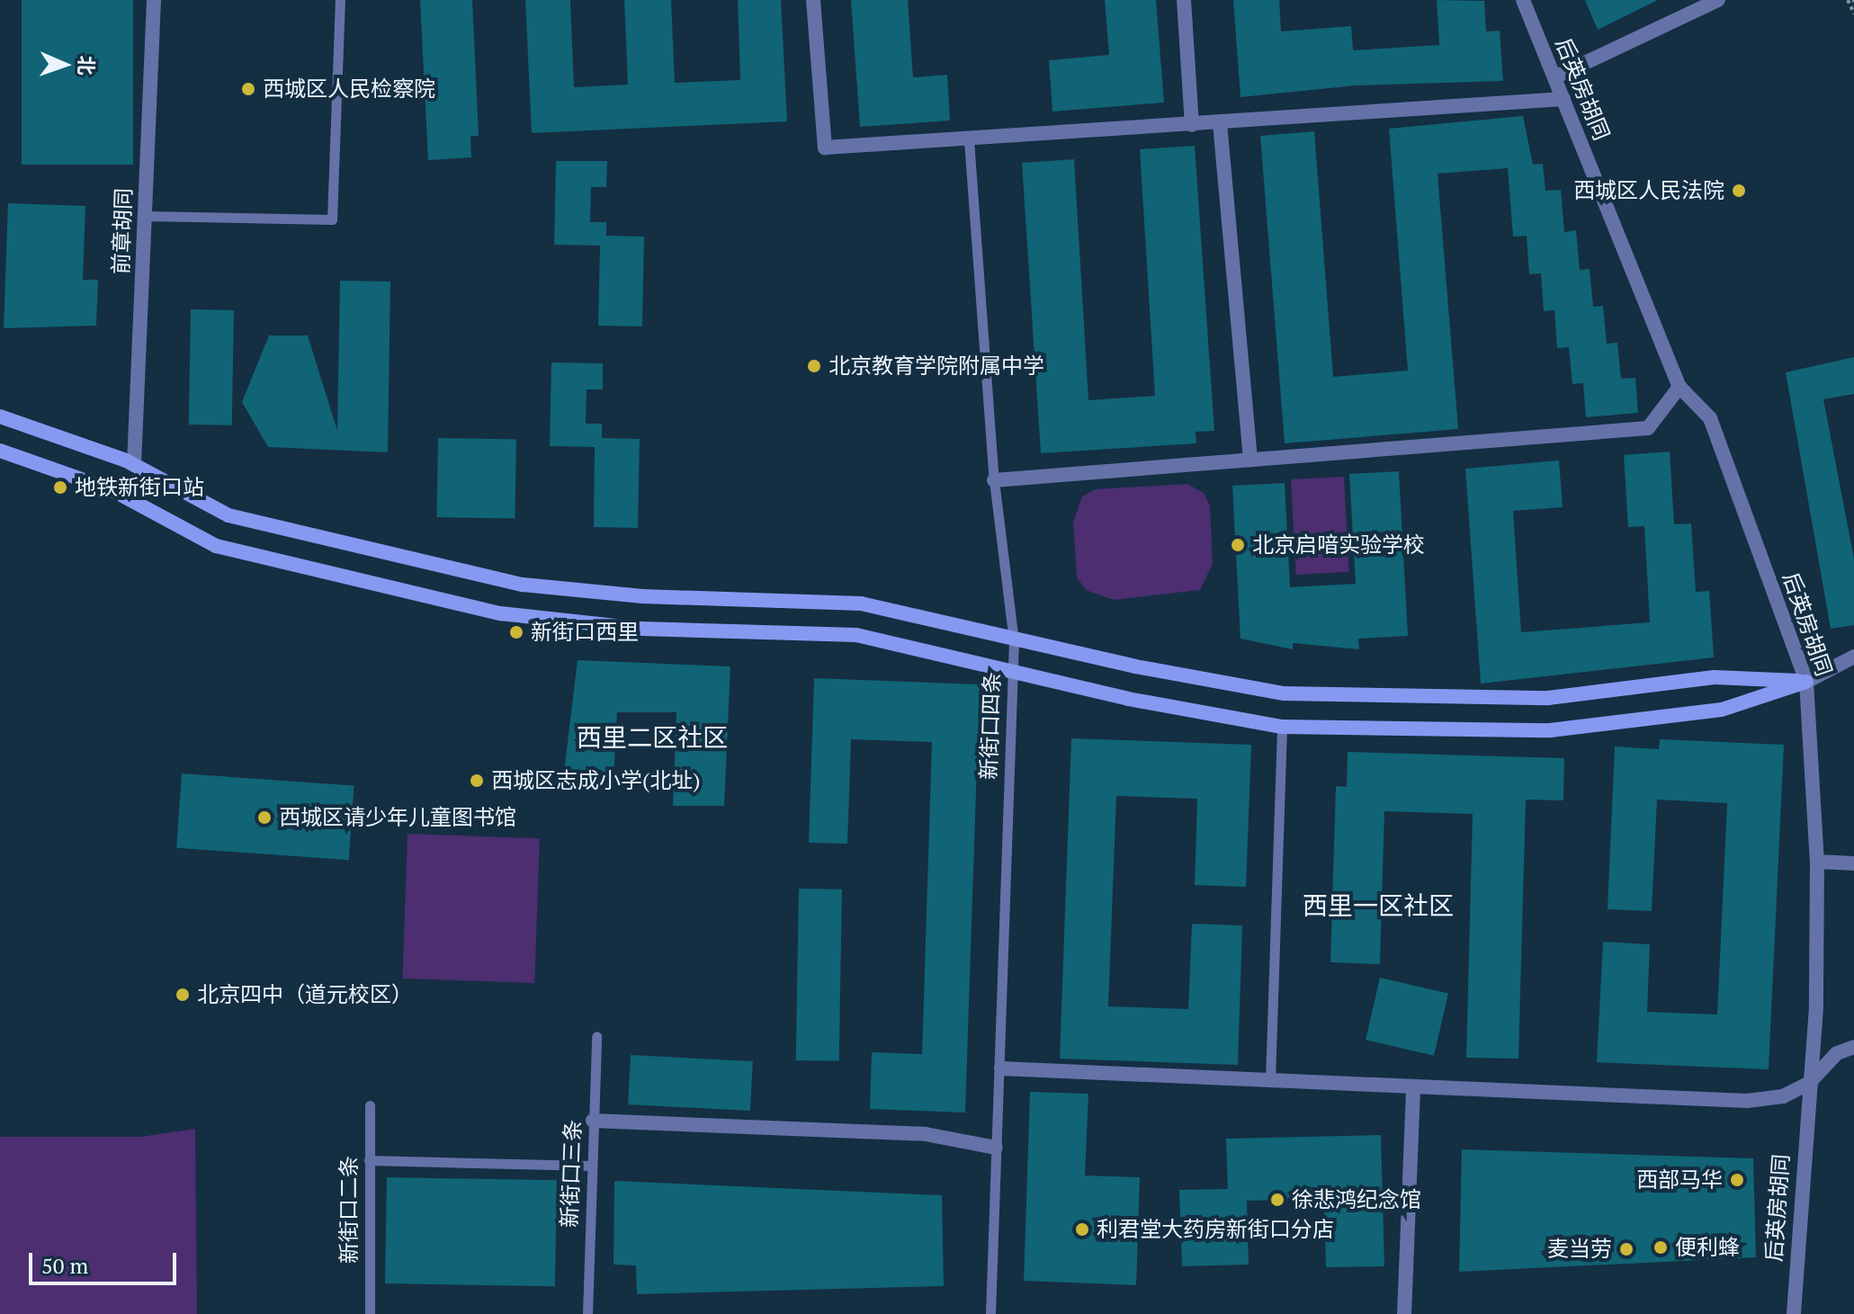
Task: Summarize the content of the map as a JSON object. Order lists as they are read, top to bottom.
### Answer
{
  "streets": {
    "street": ["后英房胡同", "前章胡同"],
    "lane": ["新街口四条", "新街口三条", "新街口二条"]
  },
  "districts": ["西里二区社区", "西里一区社区"],
  "places": [
    "西城区人民检察院",
    "西城区人民法院",
    "北京教育学院附属中学",
    "地铁新街口站",
    "北京启喑实验学校",
    "新街口西里",
    "西城区志成小学(北址)",
    "西城区请少年儿童图书馆",
    "北京四中（道元校区）",
    "西部马华",
    "徐悲鸿纪念馆",
    "利君堂大药房新街口分店",
    "便利蜂",
    "麦当劳"
  ],
  "scale_bar": "50 m",
  "north": "right"
}
